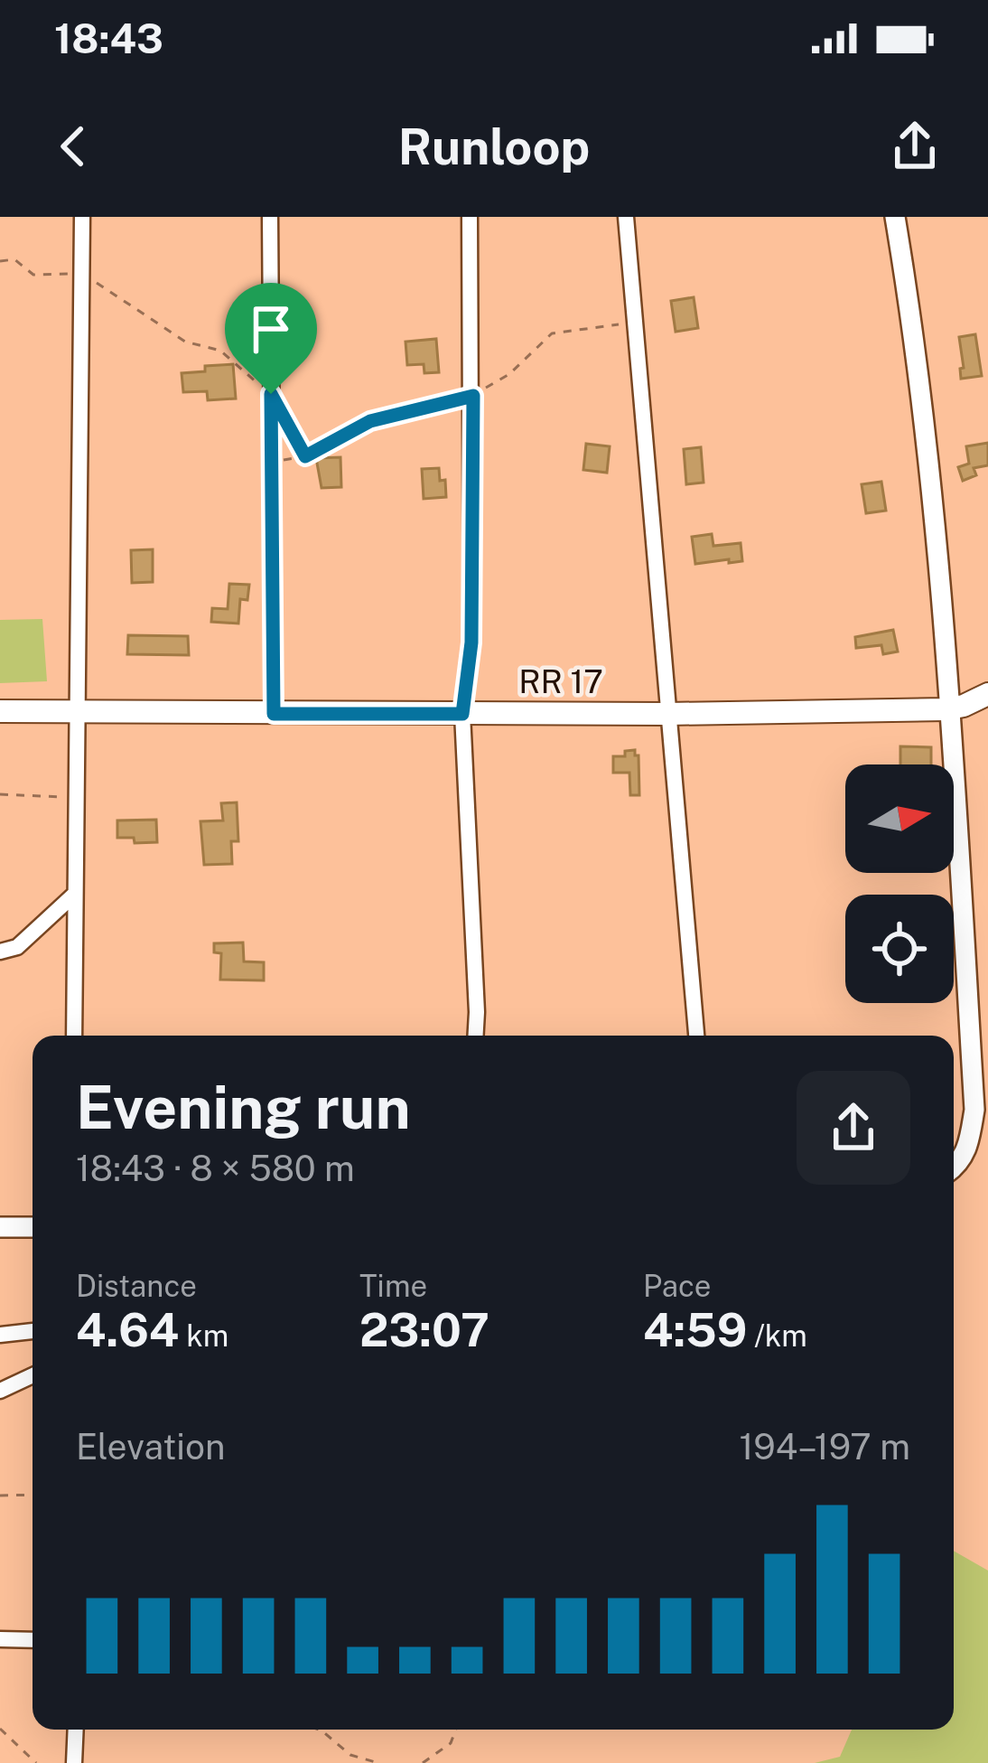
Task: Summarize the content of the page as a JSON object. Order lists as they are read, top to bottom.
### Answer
{
  "streets": {
    "main road": ["RR 17"]
  },
  "north": "right",
  "page": {
    "status": "18:43",
    "header": "Runloop",
    "heading": ["Evening run", "18:43 · 8 × 580 m"],
    "stats": [
      ["Distance", "4.64 km"],
      ["Time", "23:07"],
      ["Pace", "4:59 /km"]
    ],
    "chart": ["Elevation", "194–197 m"]
  }
}
